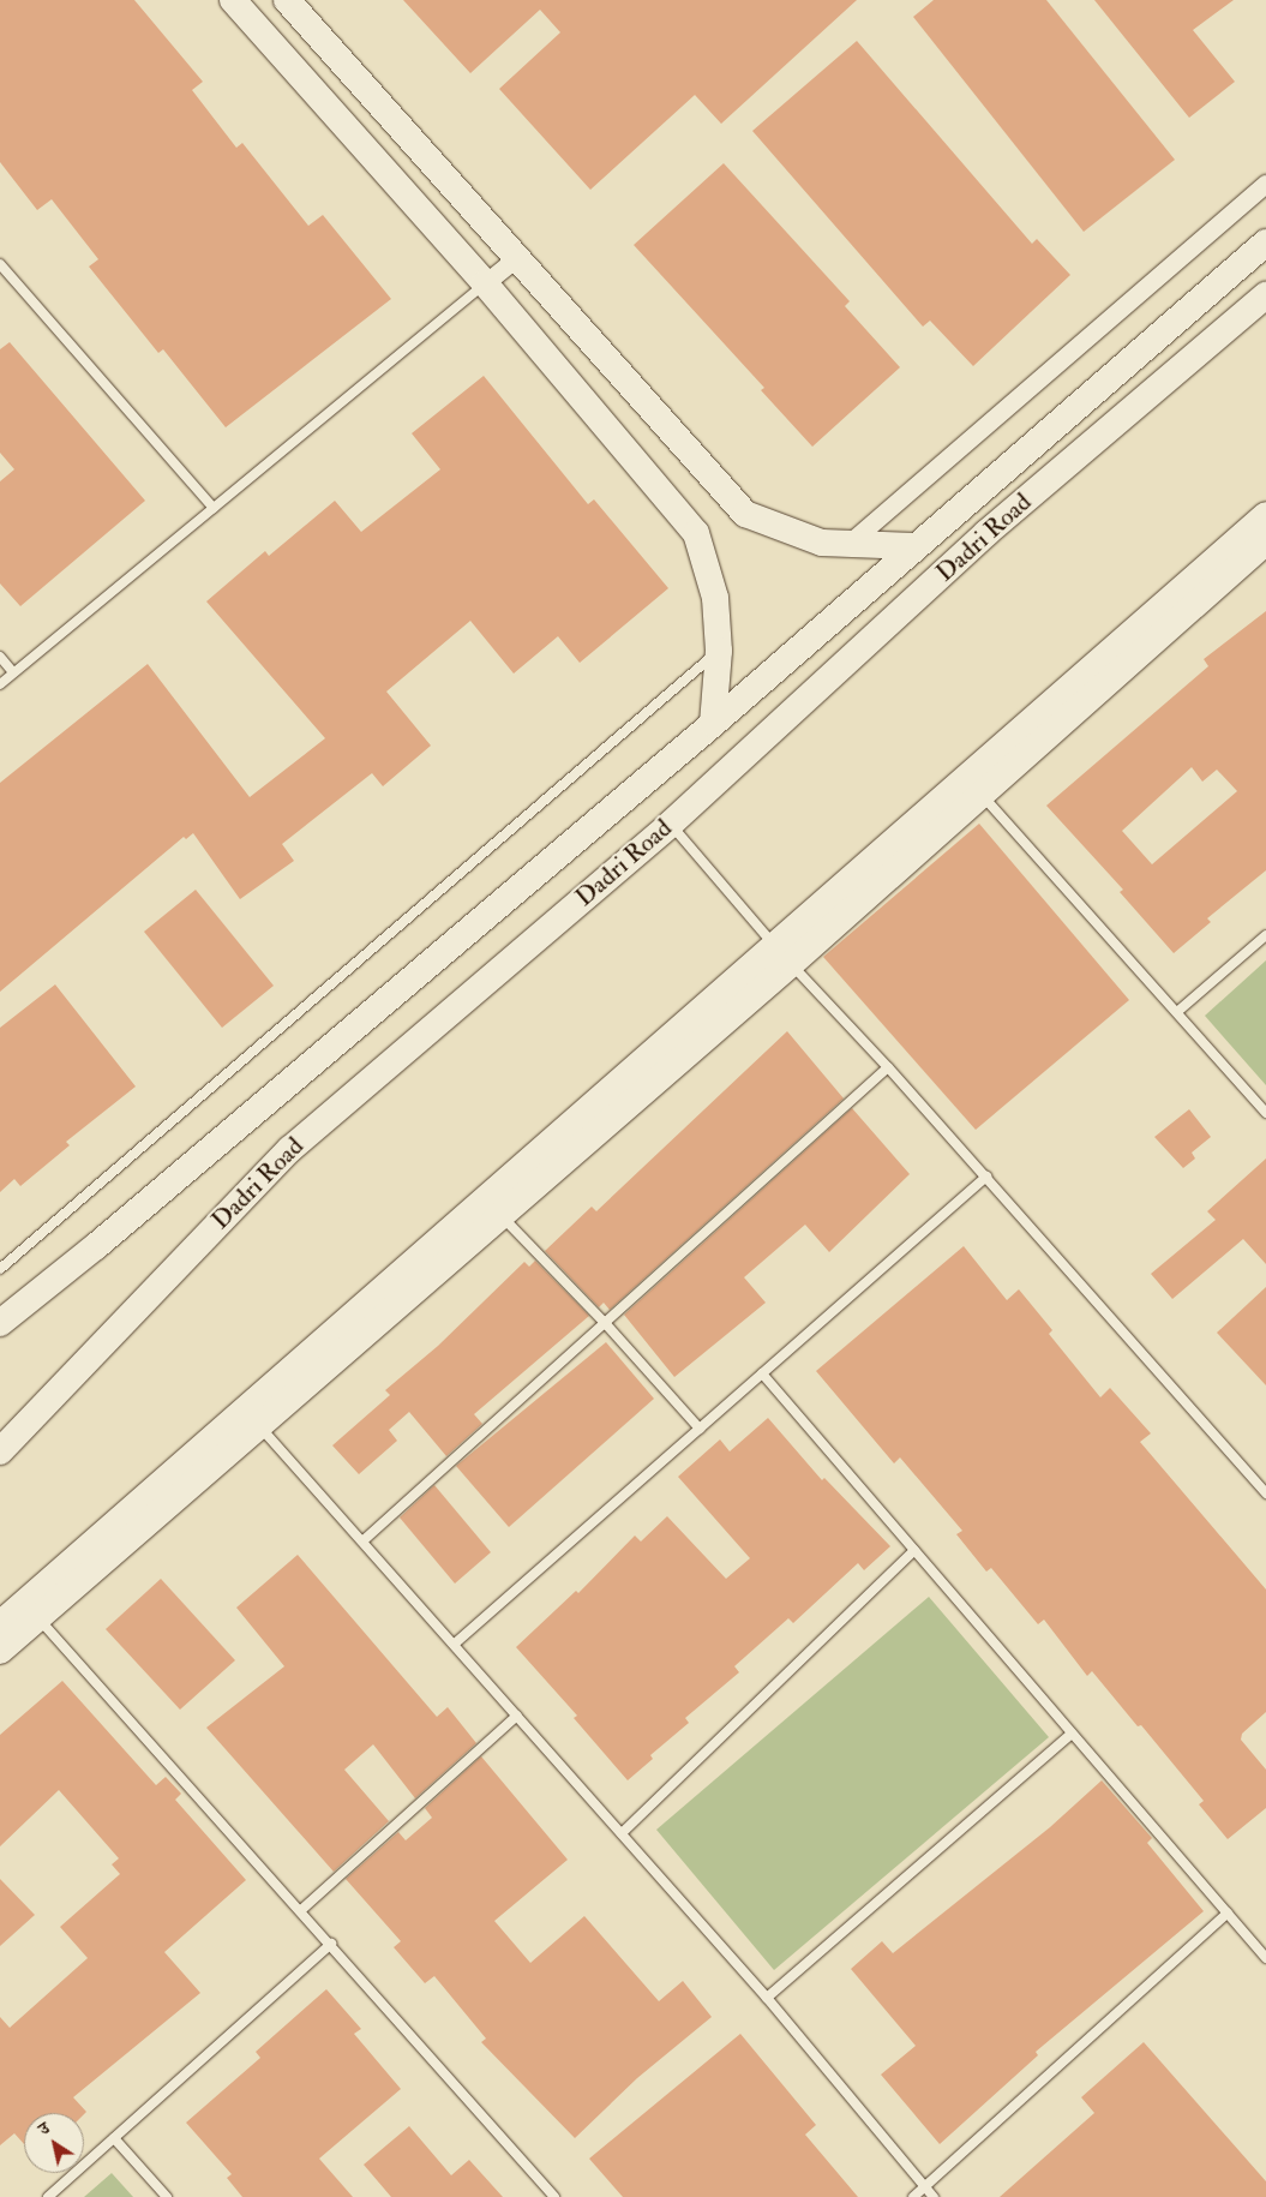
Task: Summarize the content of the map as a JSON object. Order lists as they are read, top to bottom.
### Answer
{
  "streets": {
    "street": ["Dadri Road"]
  },
  "north": "top left"
}
